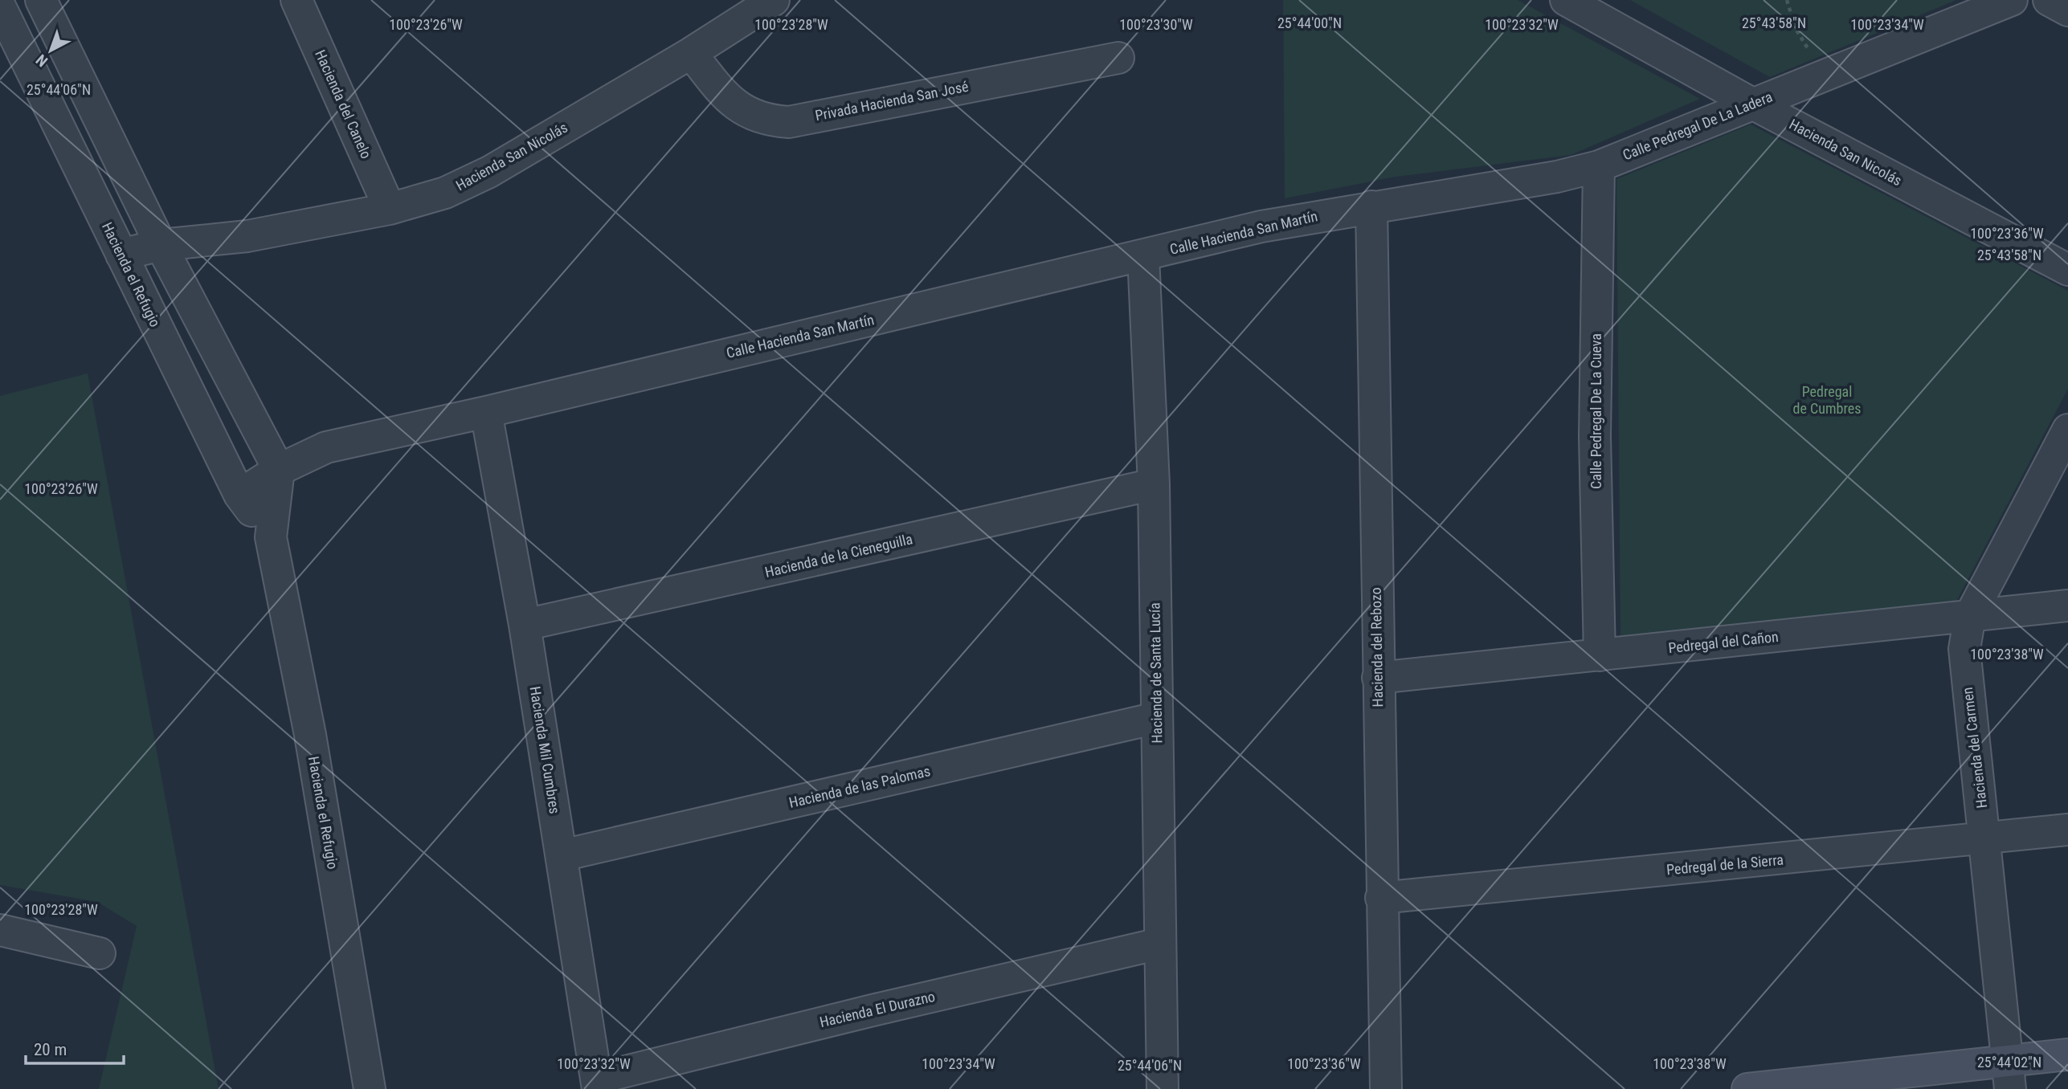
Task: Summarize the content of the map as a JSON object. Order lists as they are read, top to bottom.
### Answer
{
  "streets": {
    "street": [
      "Privada Hacienda San José",
      "Hacienda del Canelo",
      "Calle Pedregal De La Ladera",
      "Hacienda San Nicolás",
      "Calle Hacienda San Martín",
      "Hacienda el Refugio",
      "Calle Pedregal De La Cueva",
      "Hacienda de la Cieneguilla",
      "Pedregal del Cañon",
      "Hacienda del Rebozo",
      "Hacienda de Santa Lucía",
      "Hacienda del Carmen",
      "Hacienda Mil Cumbres",
      "Hacienda de las Palomas",
      "Pedregal de la Sierra",
      "Hacienda El Durazno"
    ]
  },
  "crossings": [
    ["Privada Hacienda San José", "Hacienda San Nicolás"],
    ["Hacienda del Canelo", "Hacienda San Nicolás"],
    ["Calle Pedregal De La Ladera", "Hacienda San Nicolás"],
    ["Calle Pedregal De La Ladera", "Calle Hacienda San Martín"],
    ["Calle Pedregal De La Ladera", "Calle Pedregal De La Cueva"],
    ["Calle Pedregal De La Ladera", "Hacienda del Rebozo"],
    ["Hacienda San Nicolás", "Hacienda el Refugio"],
    ["Calle Hacienda San Martín", "Hacienda el Refugio"],
    ["Calle Hacienda San Martín", "Hacienda del Rebozo"],
    ["Calle Hacienda San Martín", "Hacienda de Santa Lucía"],
    ["Calle Hacienda San Martín", "Hacienda Mil Cumbres"],
    ["Calle Pedregal De La Cueva", "Pedregal del Cañon"],
    ["Hacienda de la Cieneguilla", "Hacienda de Santa Lucía"],
    ["Hacienda de la Cieneguilla", "Hacienda Mil Cumbres"],
    ["Pedregal del Cañon", "Hacienda del Rebozo"],
    ["Pedregal del Cañon", "Hacienda del Carmen"],
    ["Hacienda del Rebozo", "Pedregal de la Sierra"],
    ["Hacienda de Santa Lucía", "Hacienda de las Palomas"],
    ["Hacienda de Santa Lucía", "Hacienda El Durazno"],
    ["Hacienda del Carmen", "Pedregal de la Sierra"],
    ["Hacienda Mil Cumbres", "Hacienda de las Palomas"],
    ["Hacienda Mil Cumbres", "Hacienda El Durazno"]
  ],
  "parks": ["Pedregal de Cumbres"],
  "scale_bar": "20 m",
  "north": "bottom left",
  "coordinates": [
    "25°44'00\"N",
    "25°43'58\"N",
    "100°23'28\"W",
    "100°23'26\"W",
    "100°23'30\"W",
    "100°23'32\"W",
    "100°23'34\"W",
    "25°44'06\"N",
    "100°23'36\"W",
    "100°23'38\"W",
    "25°44'02\"N"
  ]
}
